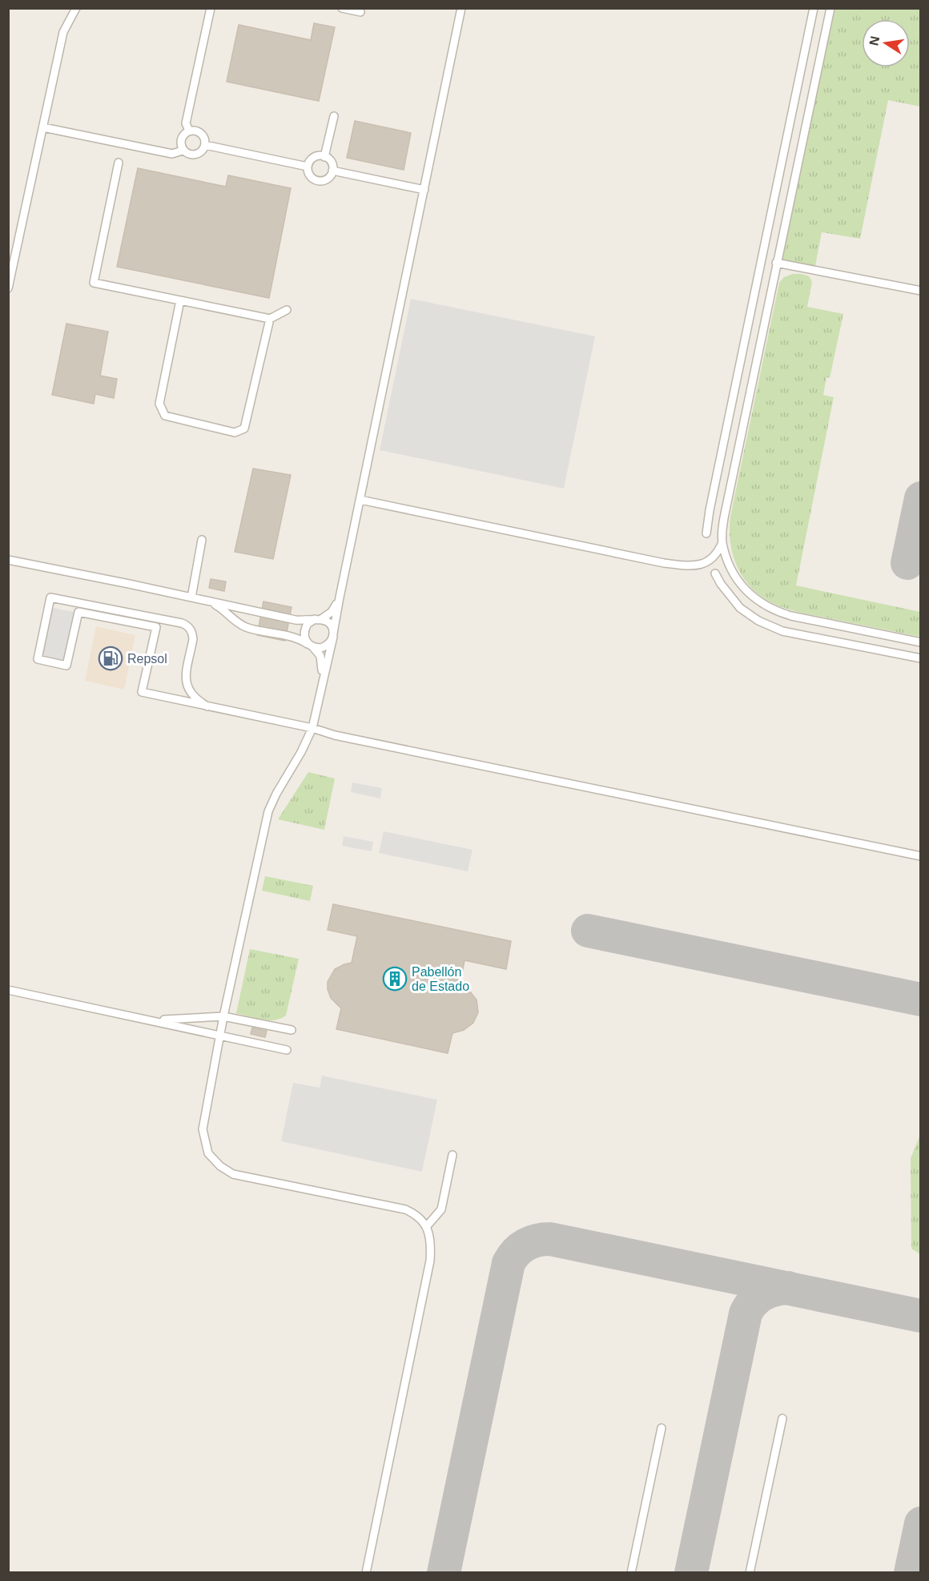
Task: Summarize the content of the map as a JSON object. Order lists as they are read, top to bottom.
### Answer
{
  "places": {
    "fuel station": ["Repsol"],
    "building": ["Pabellón de Estado"]
  },
  "north": "left"
}
